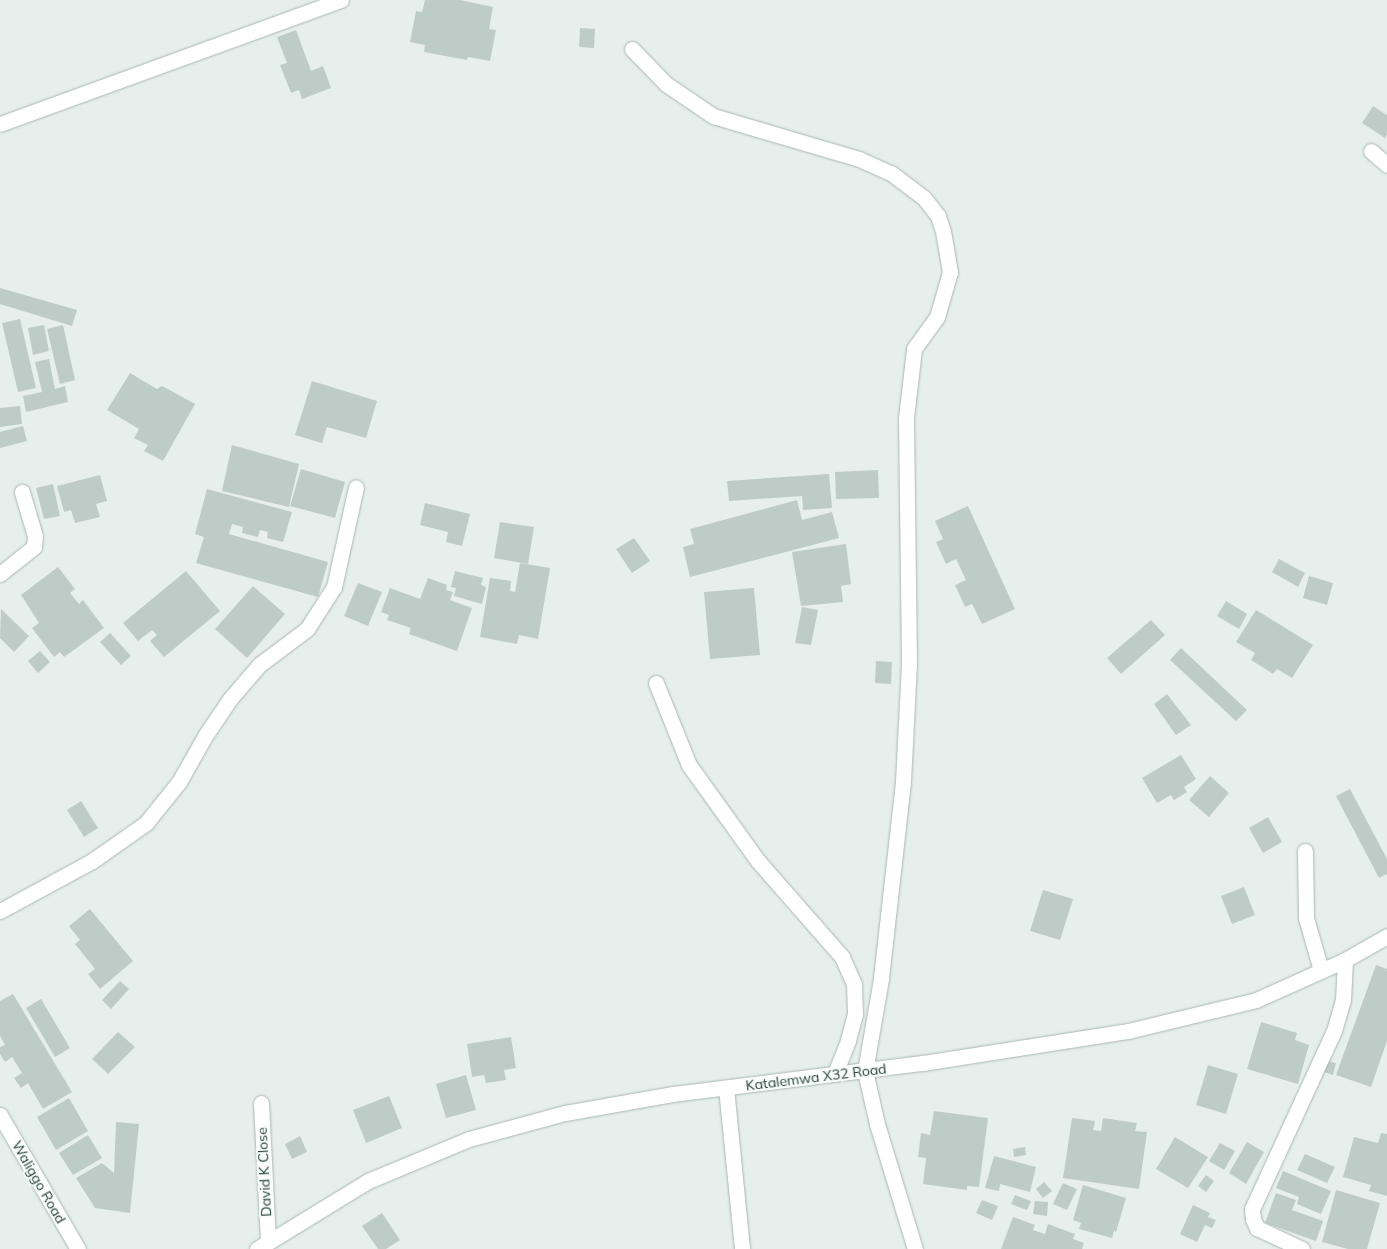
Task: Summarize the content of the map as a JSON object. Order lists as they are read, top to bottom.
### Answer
{
  "streets": {
    "street": ["Katalemwa X32 Road", "David K Close", "Waliggo Road"]
  },
  "crossings": [
    ["Katalemwa X32 Road", "David K Close"]
  ]
}
